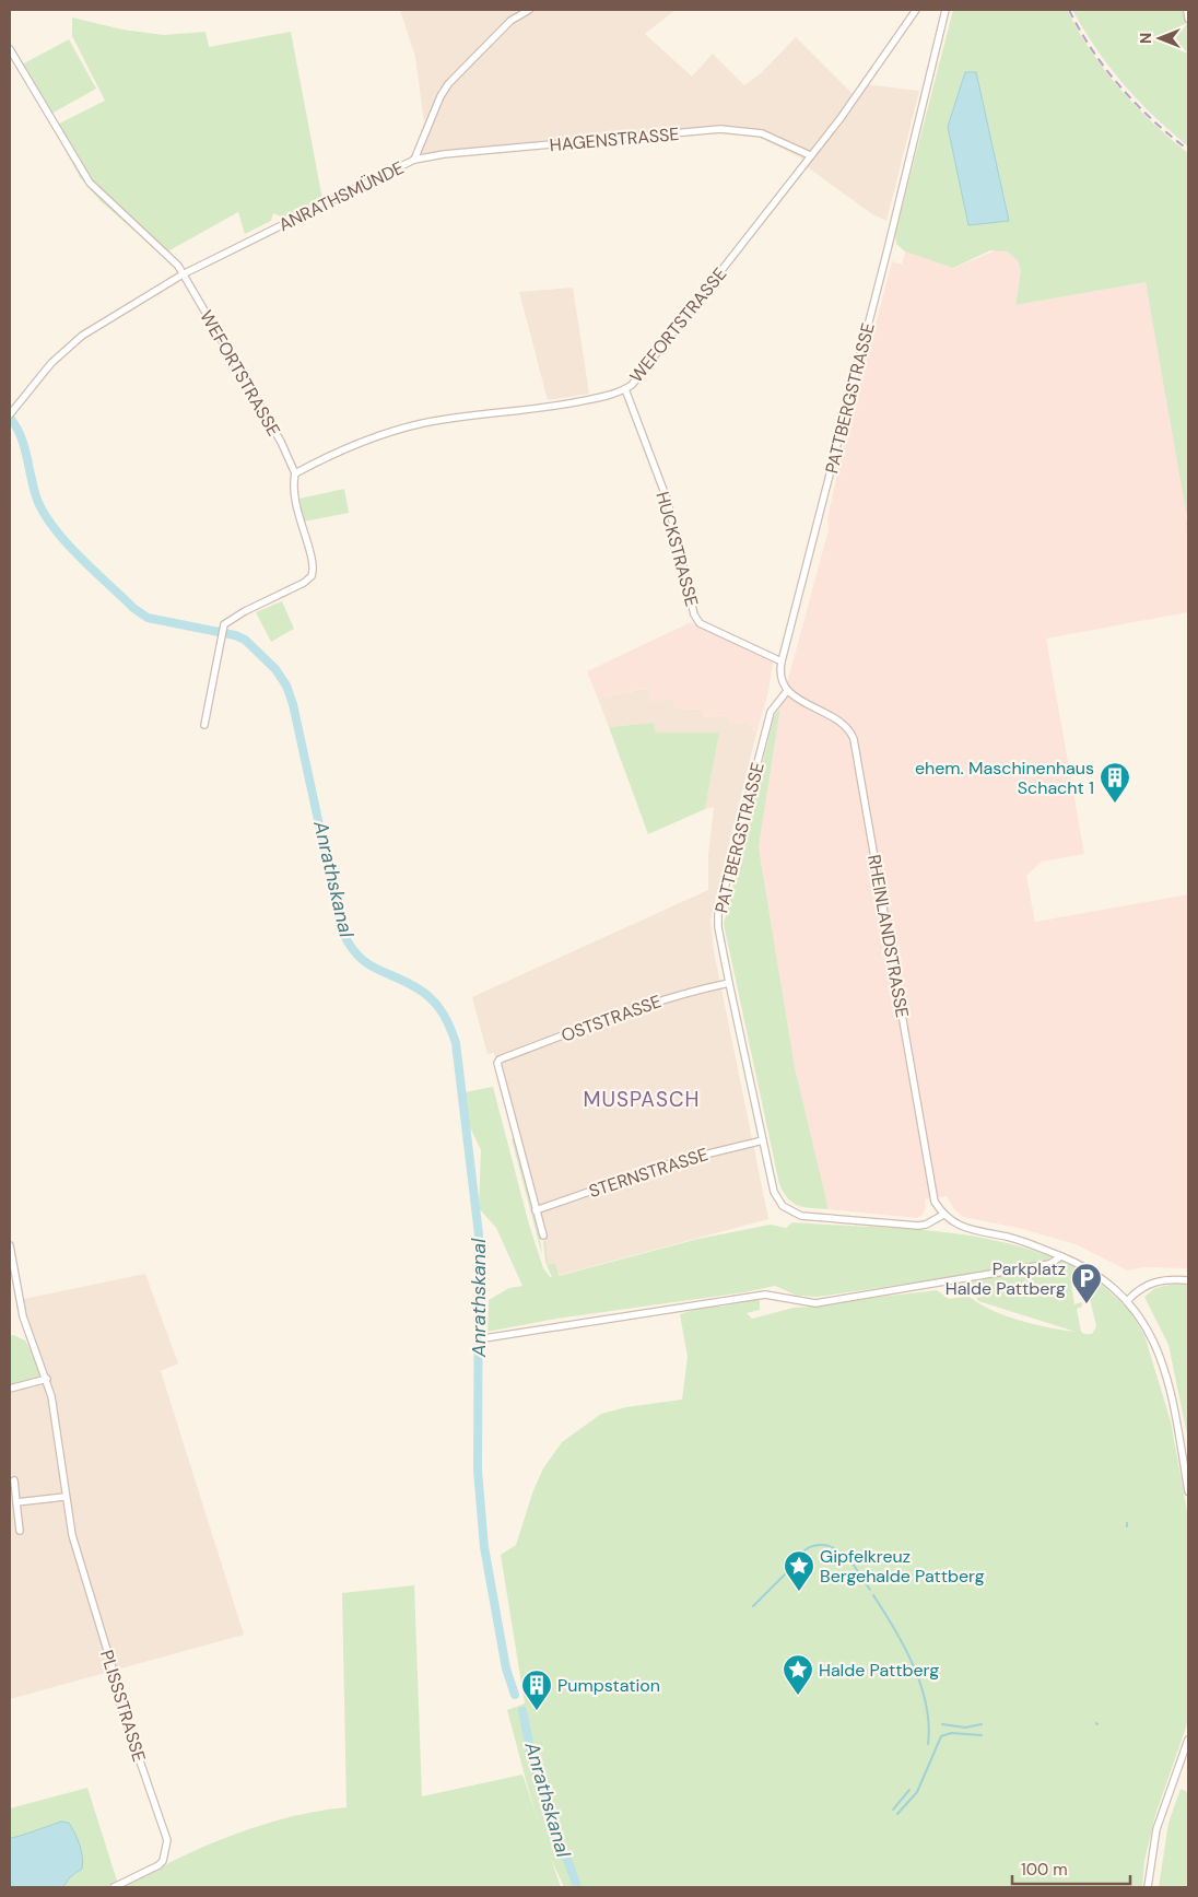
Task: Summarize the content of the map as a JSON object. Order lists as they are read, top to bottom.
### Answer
{
  "streets": {
    "street": [
      "HAGENSTRASSE",
      "ANRATHSMÜNDE",
      "WEFORTSTRASSE",
      "PATTBERGSTRASSE",
      "HUCKSTRASSE",
      "RHEINLANDSTRASSE",
      "OSTSTRASSE",
      "STERNSTRASSE",
      "PLISSSTRASSE"
    ]
  },
  "crossings": [
    ["HAGENSTRASSE", "ANRATHSMÜNDE"],
    ["HAGENSTRASSE", "WEFORTSTRASSE"],
    ["ANRATHSMÜNDE", "WEFORTSTRASSE"],
    ["WEFORTSTRASSE", "HUCKSTRASSE"],
    ["PATTBERGSTRASSE", "HUCKSTRASSE"],
    ["PATTBERGSTRASSE", "RHEINLANDSTRASSE"],
    ["PATTBERGSTRASSE", "OSTSTRASSE"],
    ["PATTBERGSTRASSE", "STERNSTRASSE"],
    ["OSTSTRASSE", "STERNSTRASSE"]
  ],
  "districts": ["MUSPASCH"],
  "water": ["Anrathskanal"],
  "places": {
    "building": ["ehem. Maschinenhaus Schacht 1", "Pumpstation"],
    "parking": ["Parkplatz Halde Pattberg"],
    "place": ["Gipfelkreuz Bergehalde Pattberg", "Halde Pattberg"]
  },
  "scale_bar": "100 m",
  "north": "left"
}
